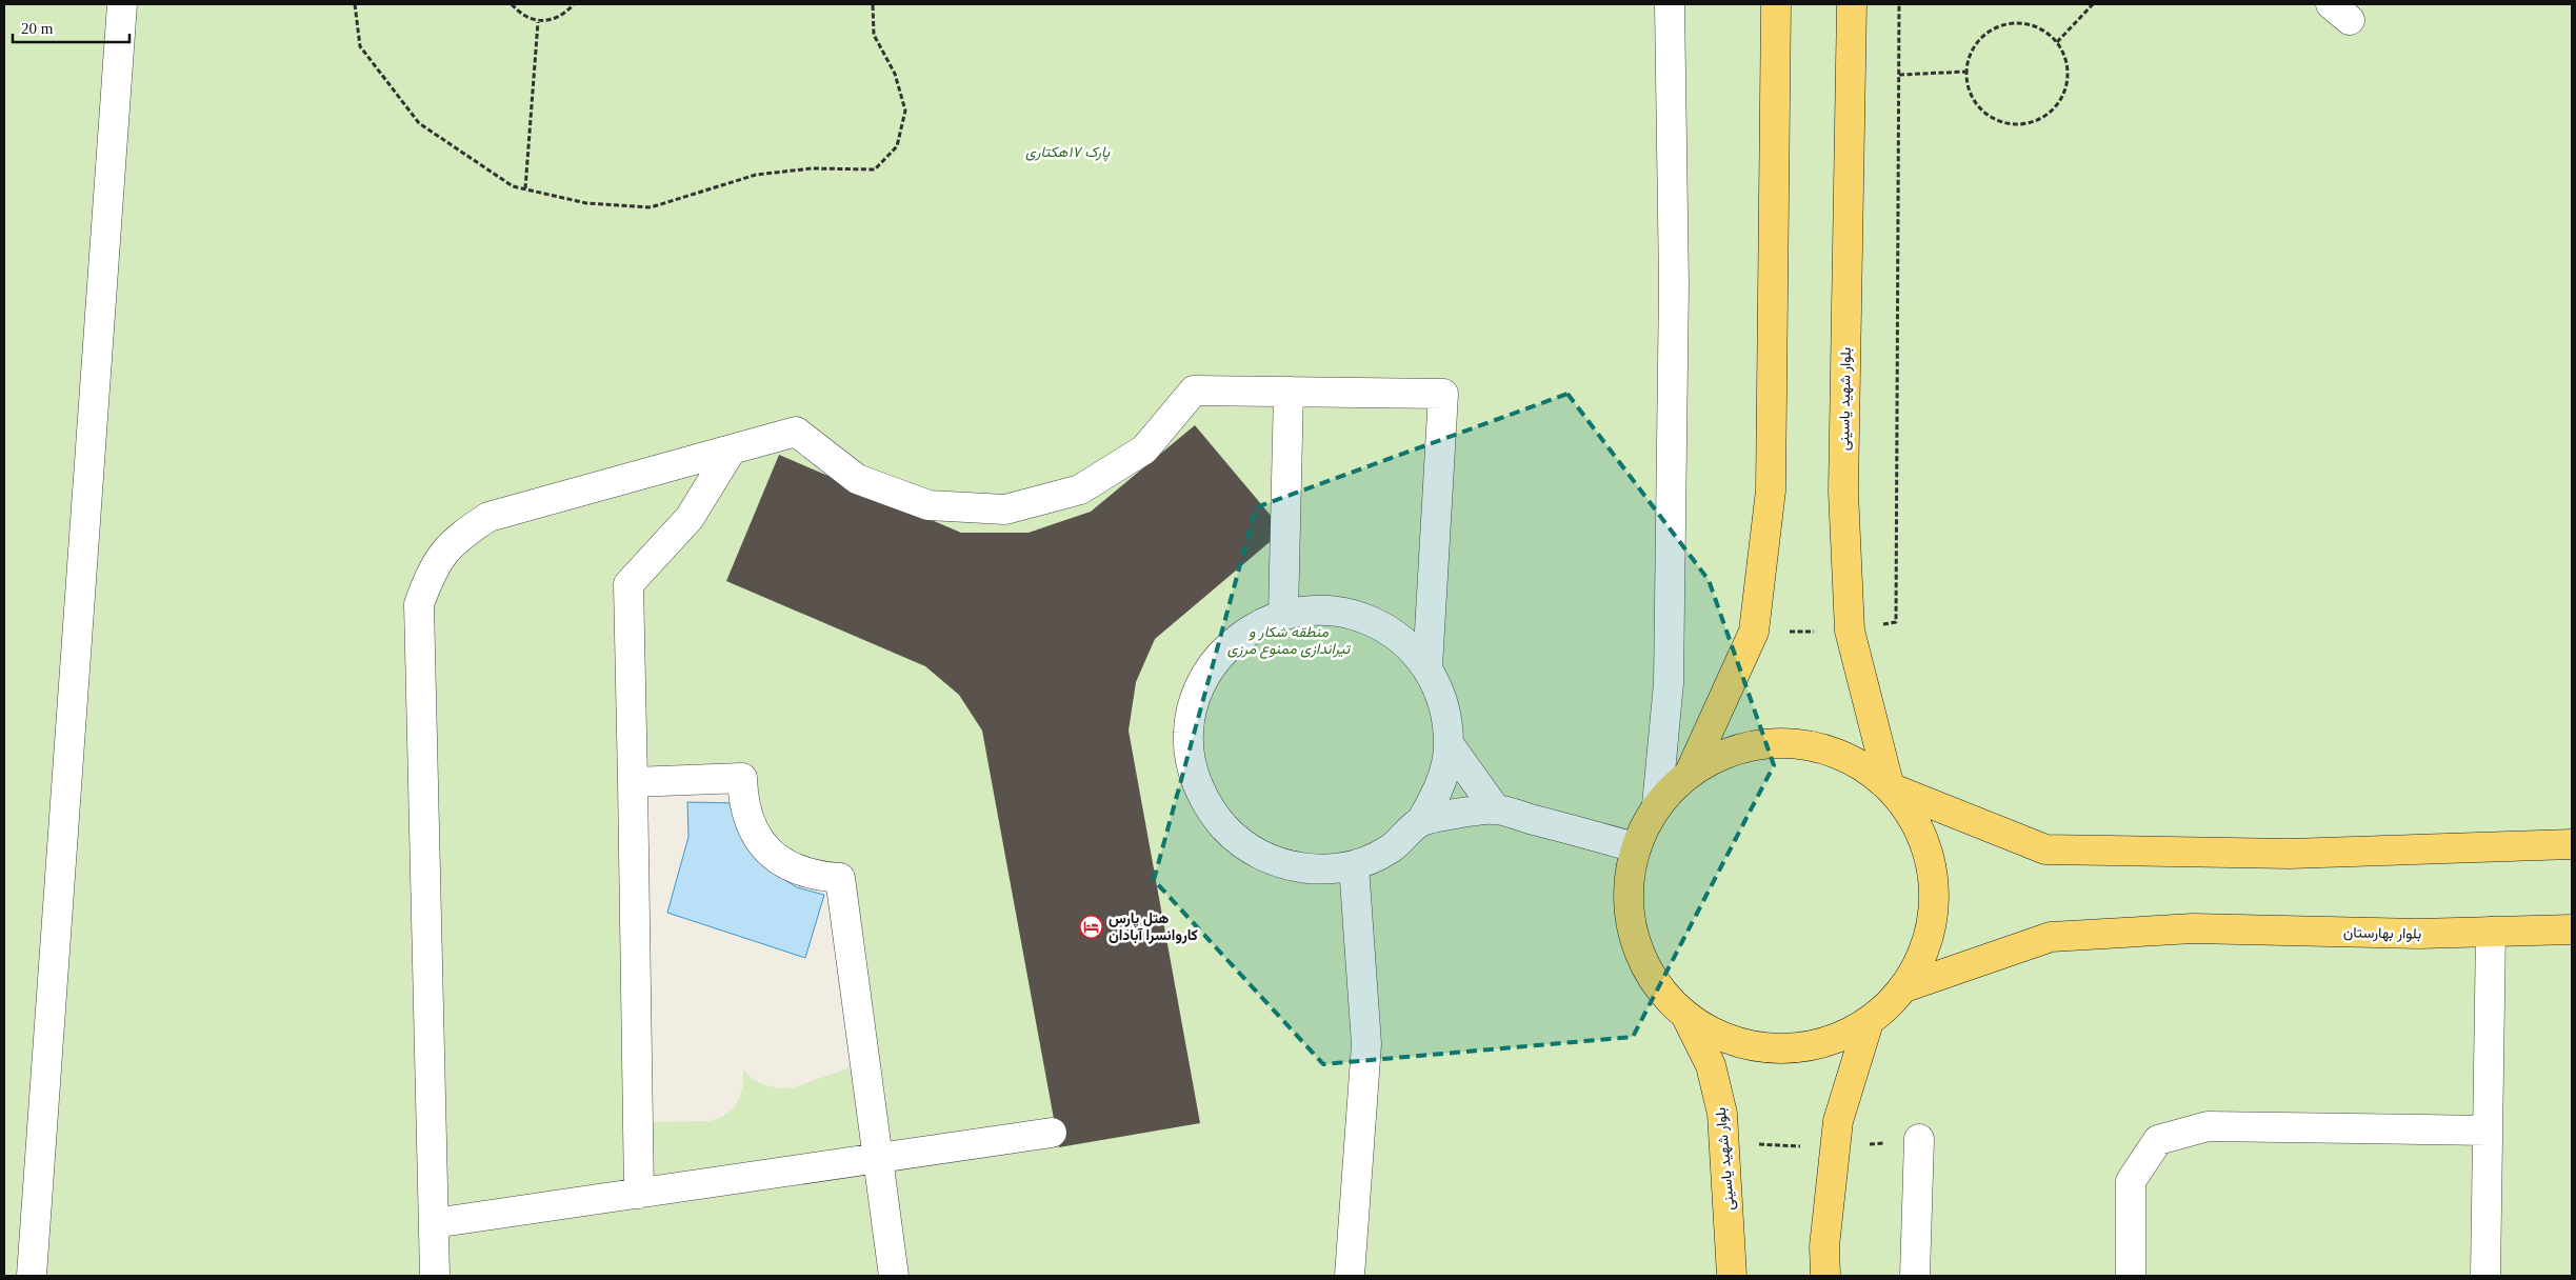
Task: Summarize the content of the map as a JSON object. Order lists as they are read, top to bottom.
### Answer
{
  "streets": {
    "main road": ["بلوار شهید یاسینی", "بلوار بهارستان"]
  },
  "parks": ["پارک ۱۷هکتاری", "منطقه شکار و تیراندازی ممنوع مرزی"],
  "places": {
    "hotel": ["هتل پارس کاروانسرا آبادان"]
  },
  "scale_bar": "20 m"
}
